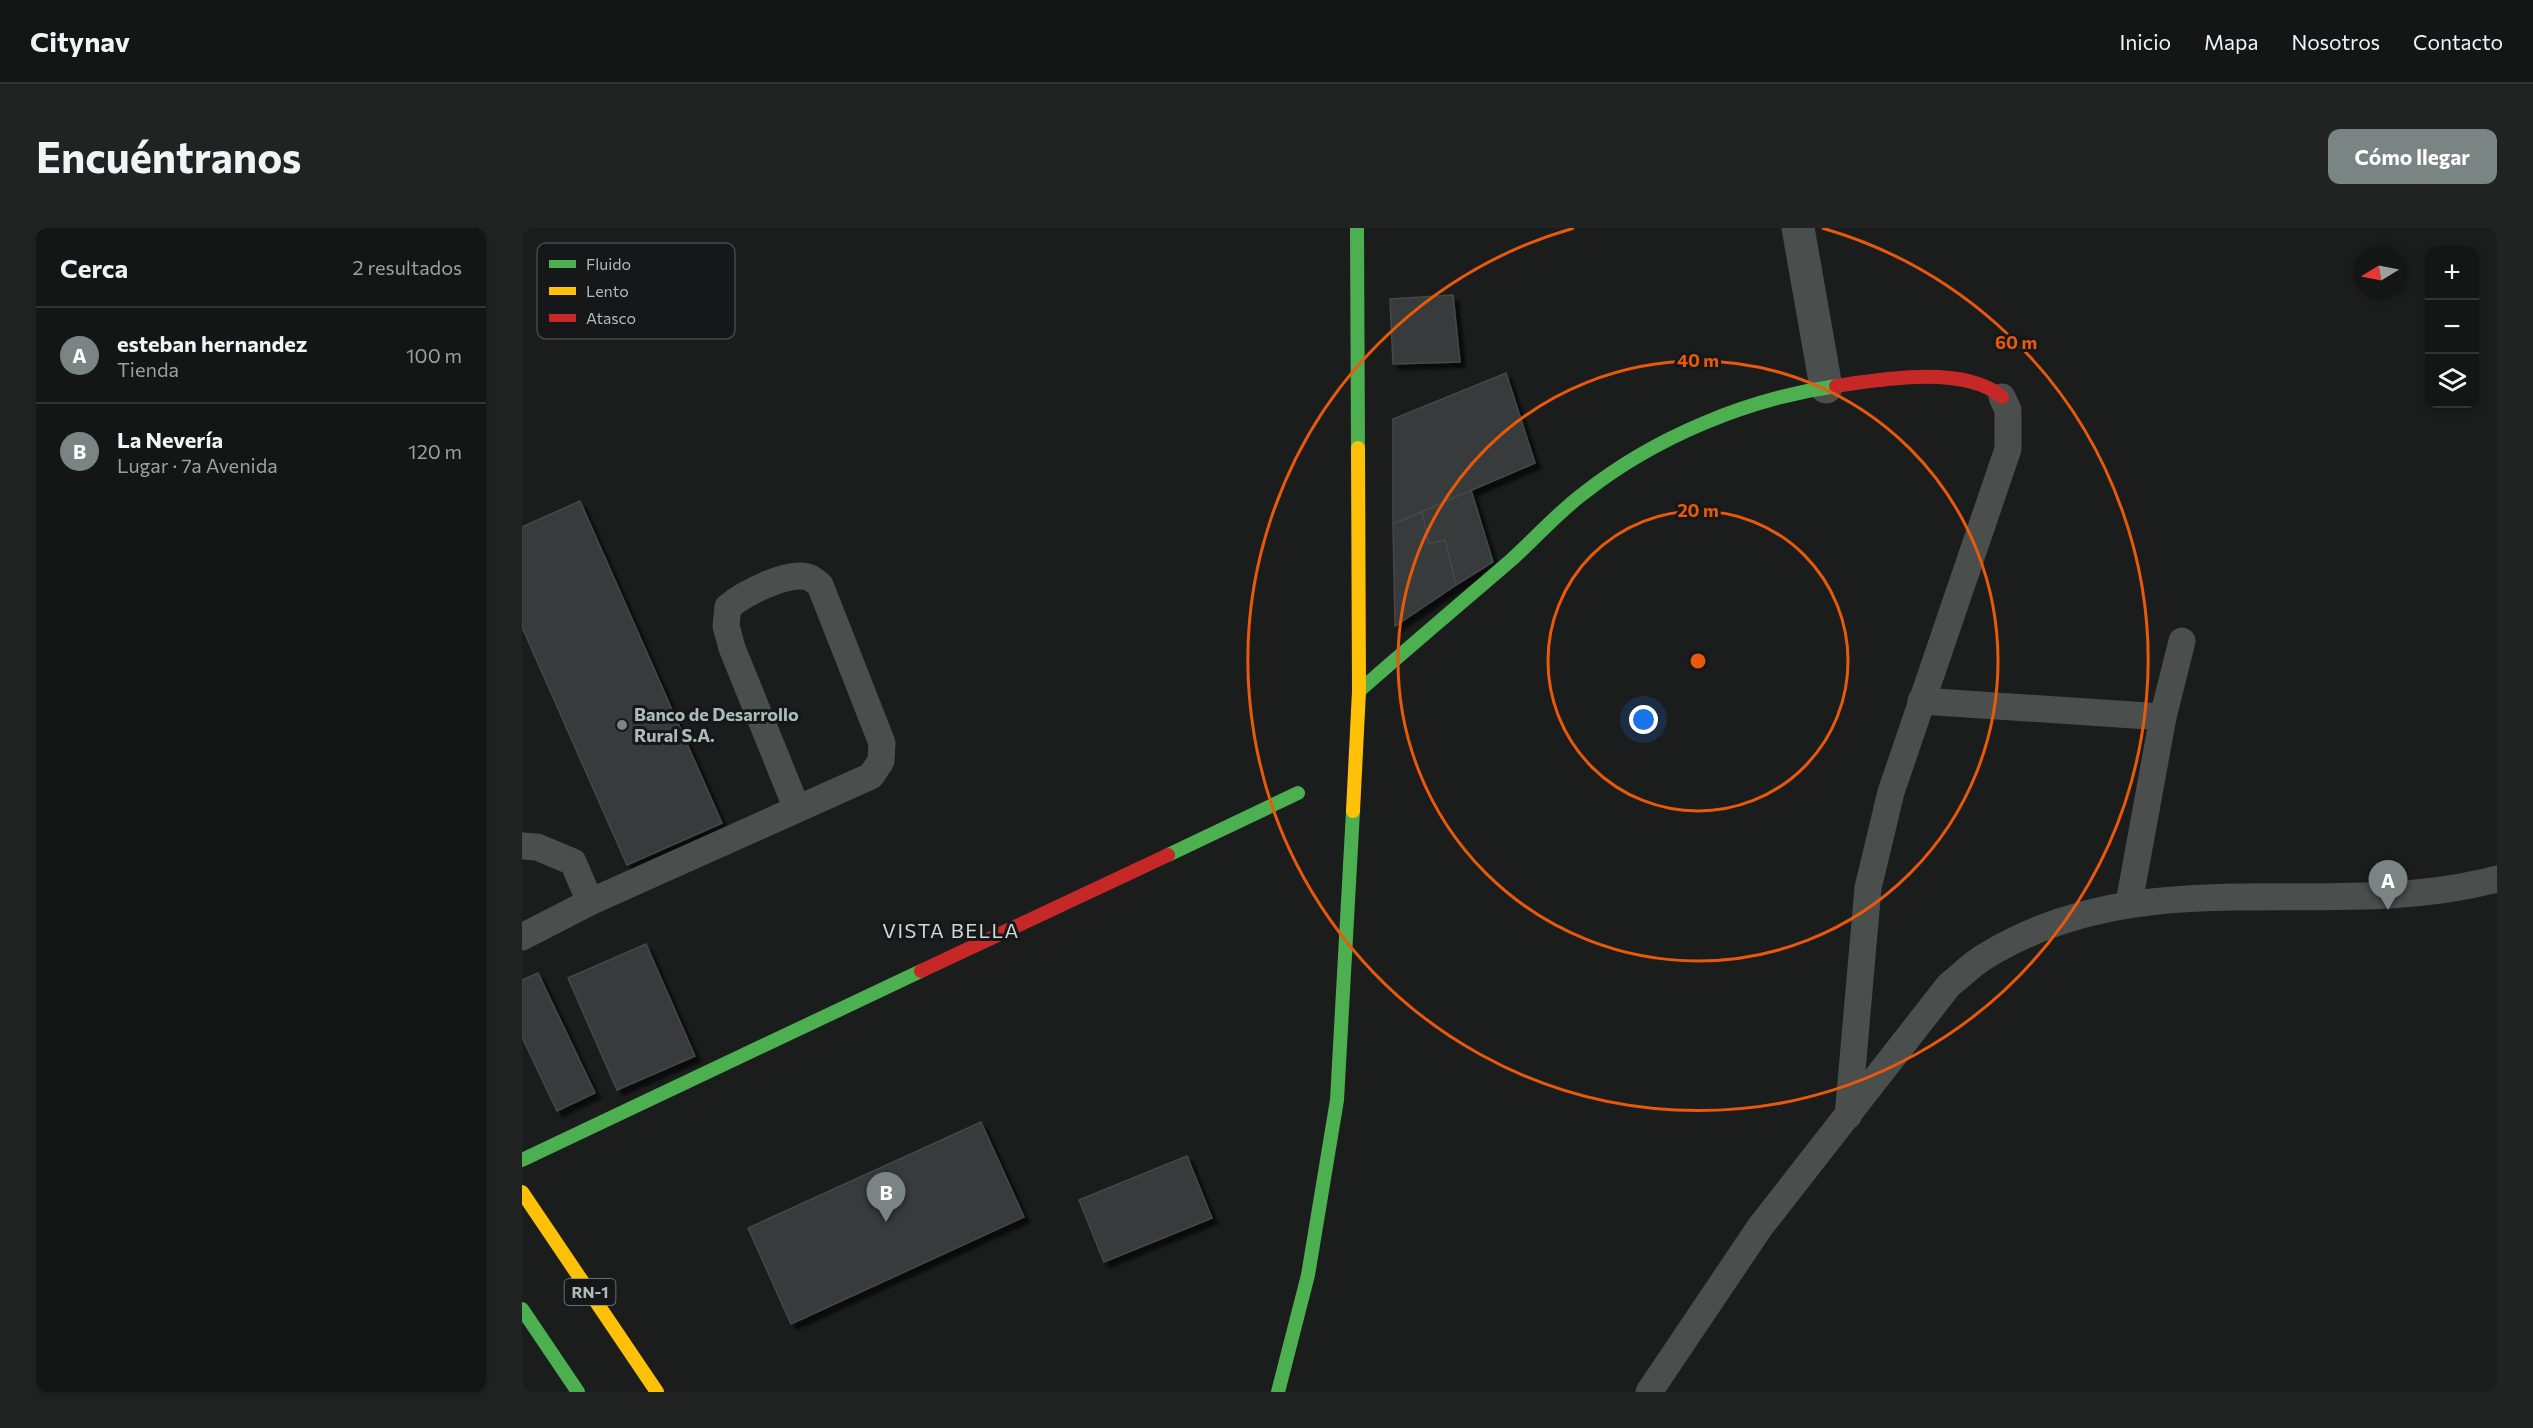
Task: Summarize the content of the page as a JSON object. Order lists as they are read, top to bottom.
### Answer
{
  "streets": {
    "street": ["RN-1"]
  },
  "districts": ["VISTA BELLA"],
  "places": ["Banco de Desarrollo Rural S.A."],
  "legend": ["Fluido", "Lento", "Atasco"],
  "north": "left",
  "page": {
    "header": "Citynav",
    "nav": [
      "Inicio",
      "Mapa",
      "Nosotros",
      "Contacto"
    ],
    "buttons": "Cómo llegar",
    "title": "Encuéntranos",
    "heading": ["Cerca", "2 resultados"],
    "map_buttons": ["+", "−"],
    "list": [
      {
        "mark": "A",
        "name": "esteban hernandez",
        "note": "Tienda",
        "value": "100 m"
      },
      {
        "mark": "B",
        "name": "La Nevería",
        "note": "Lugar · 7a Avenida",
        "value": "120 m"
      }
    ],
    "pins": ["A", "B"]
  },
  "rings": ["60 m", "40 m", "20 m"]
}
